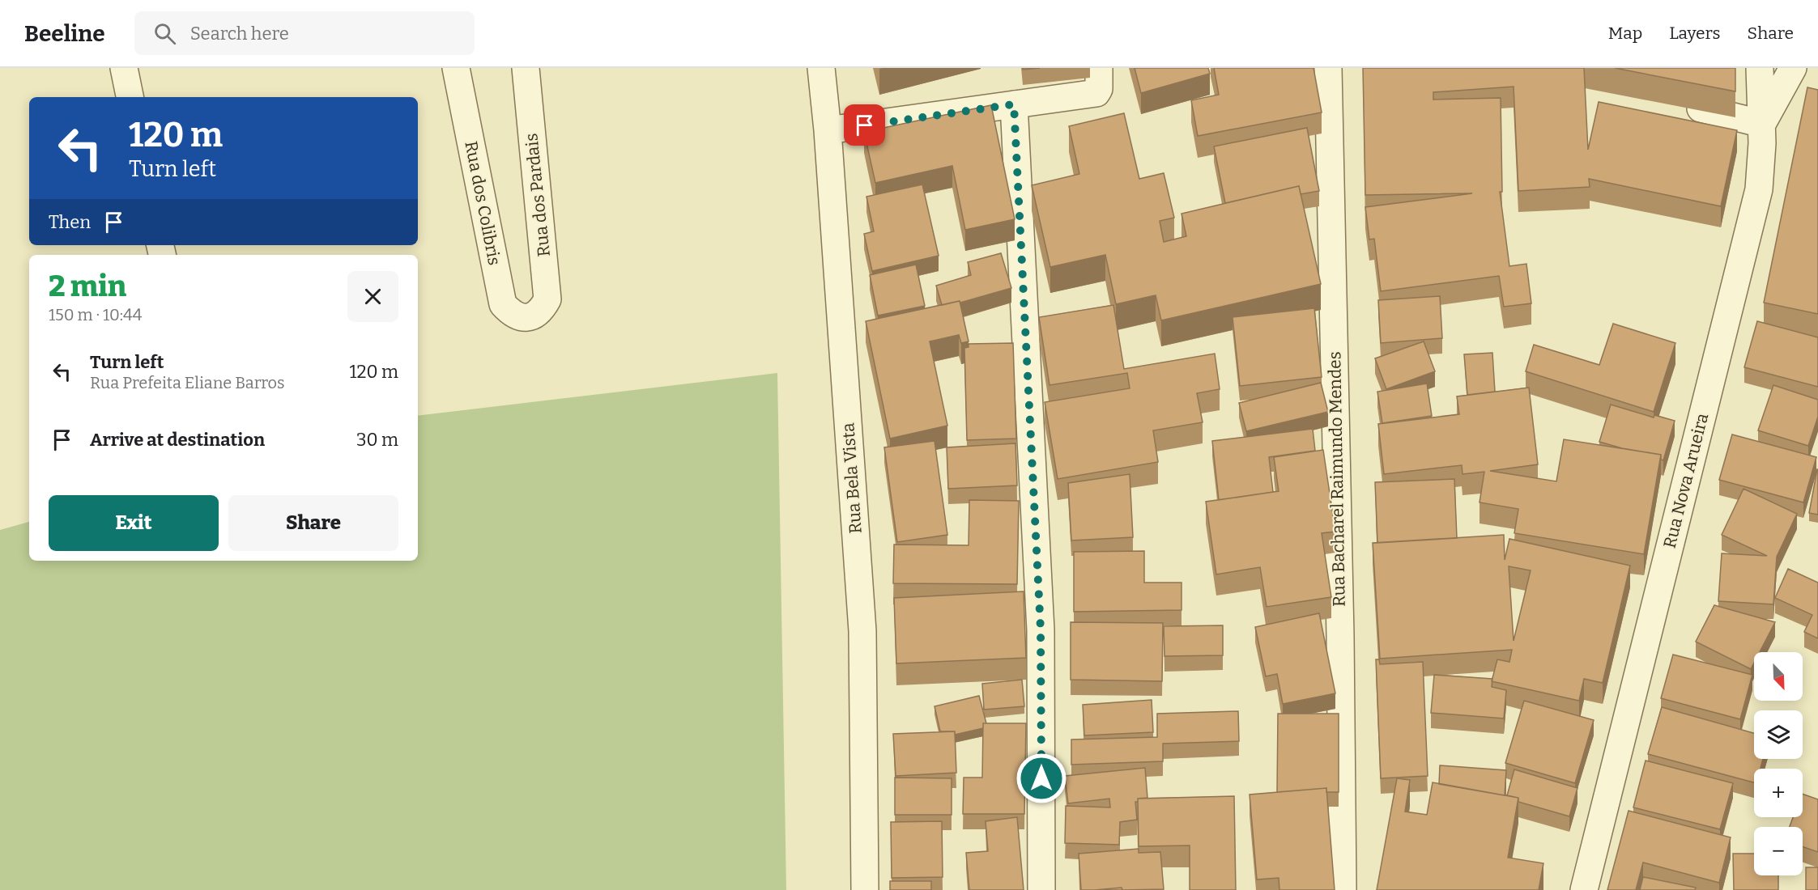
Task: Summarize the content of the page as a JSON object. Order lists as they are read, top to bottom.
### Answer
{
  "streets": {
    "street": [
      "Rua dos Pardais",
      "Rua dos Colibris",
      "Rua Bela Vista",
      "Rua Bacharel Raimundo Mendes",
      "Rua Nova Arueira"
    ]
  },
  "crossings": [
    ["Rua dos Pardais", "Rua dos Colibris"]
  ],
  "north": "bottom right",
  "page": {
    "header": "Beeline",
    "search": "Search here",
    "nav": ["Map", "Layers", "Share"],
    "turn": ["120 m", "Turn left"],
    "then": "Then",
    "heading": ["2 min", "150 m · 10:44"],
    "list": [
      {
        "name": "Turn left",
        "note": "Rua Prefeita Eliane Barros",
        "value": "120 m"
      },
      {
        "name": "Arrive at destination",
        "value": "30 m"
      }
    ],
    "buttons": ["Exit", "Share"],
    "map_buttons": ["+", "−"]
  }
}
